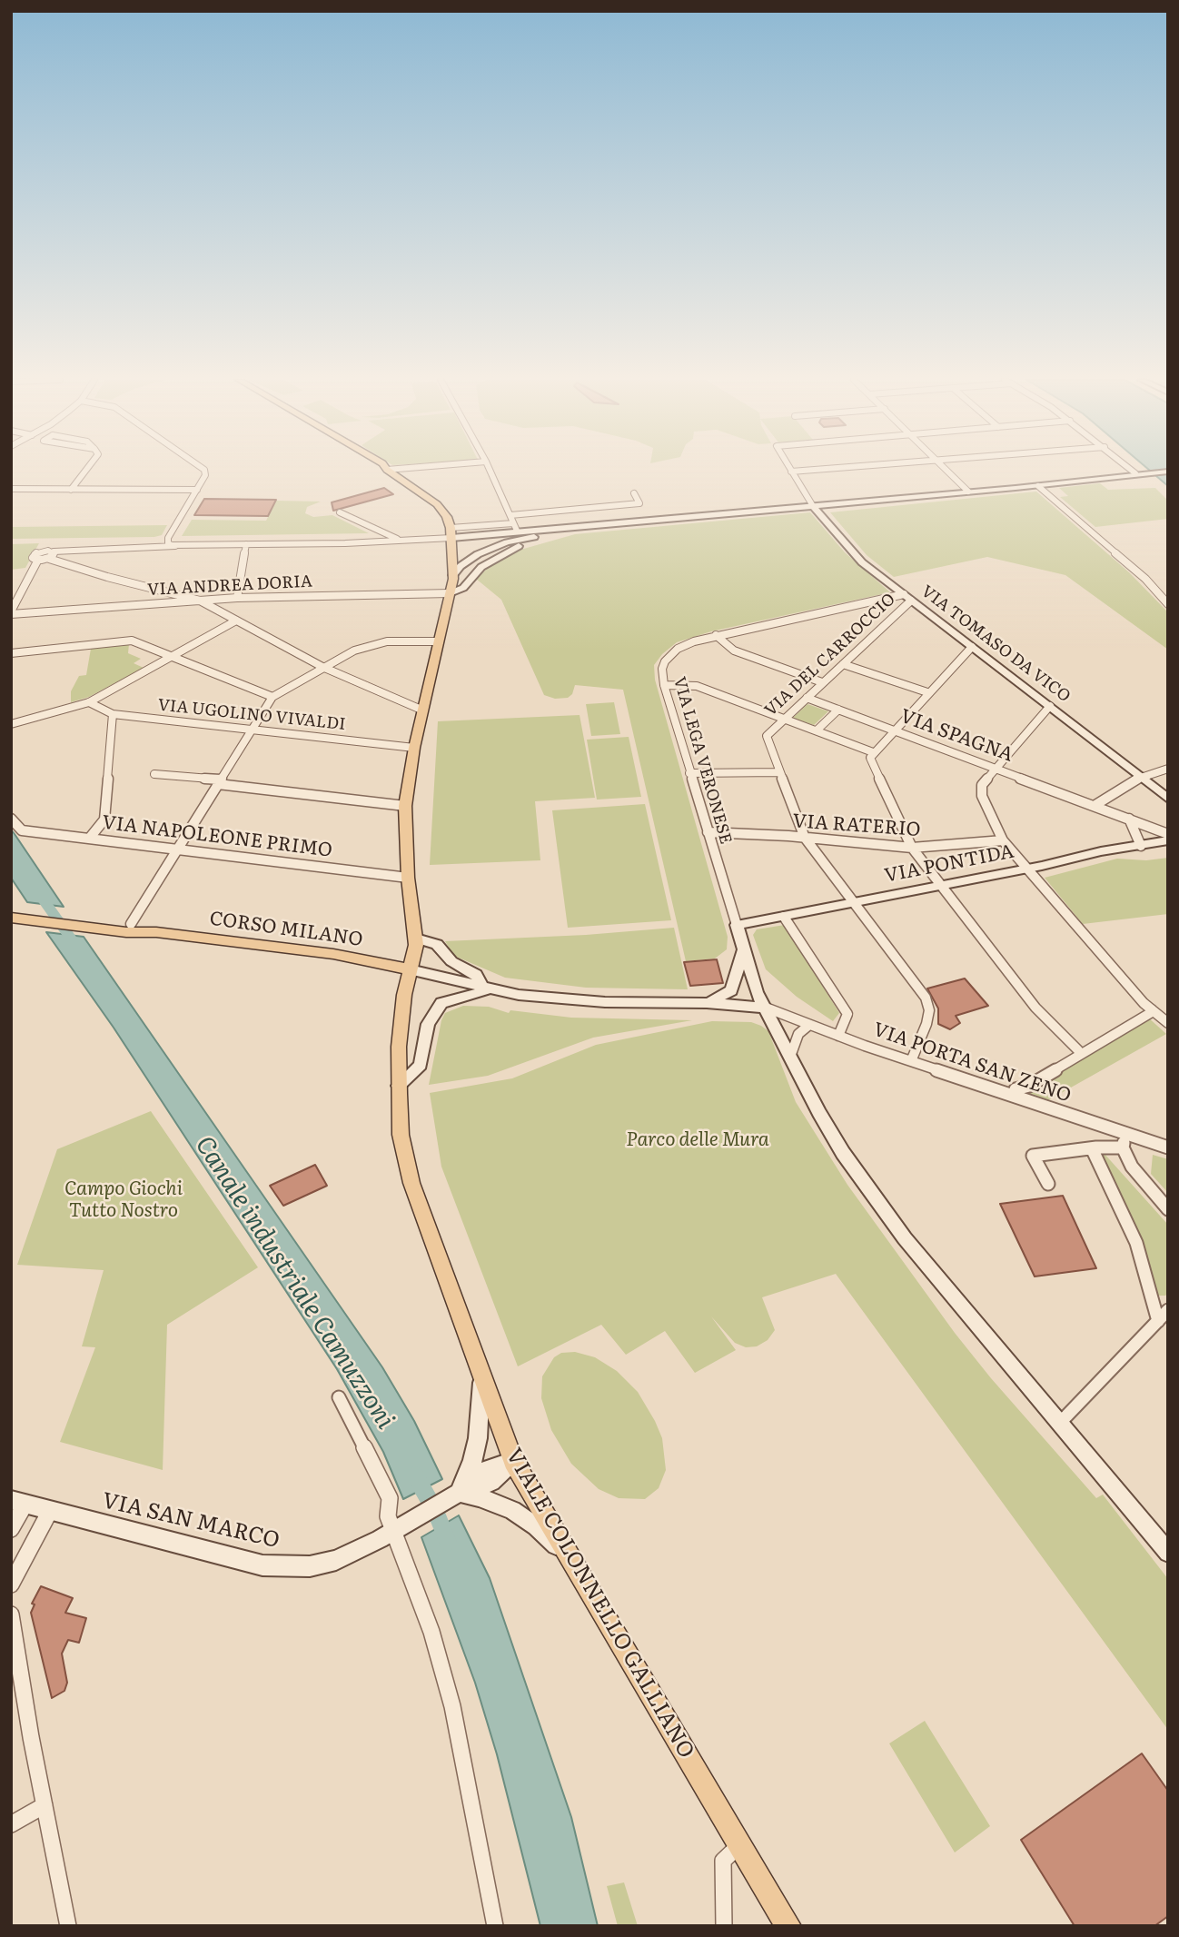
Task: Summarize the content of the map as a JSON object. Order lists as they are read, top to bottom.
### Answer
{
  "streets": {
    "main road": ["CORSO MILANO", "VIALE COLONNELLO GALLIANO"],
    "street": [
      "VIA ANDREA DORIA",
      "VIA TOMASO DA VICO",
      "VIA DEL CARROCCIO",
      "VIA UGOLINO VIVALDI",
      "VIA SPAGNA",
      "VIA LEGA VERONESE",
      "VIA RATERIO",
      "VIA NAPOLEONE PRIMO",
      "VIA PONTIDA",
      "VIA PORTA SAN ZENO",
      "VIA SAN MARCO"
    ]
  },
  "crossings": [
    ["VIA ANDREA DORIA", "VIALE COLONNELLO GALLIANO"],
    ["VIA TOMASO DA VICO", "VIA DEL CARROCCIO"],
    ["VIA TOMASO DA VICO", "VIA LEGA VERONESE"],
    ["VIA DEL CARROCCIO", "VIA SPAGNA"],
    ["VIA DEL CARROCCIO", "VIA LEGA VERONESE"],
    ["VIA DEL CARROCCIO", "VIA RATERIO"],
    ["VIA DEL CARROCCIO", "VIA PONTIDA"],
    ["VIA DEL CARROCCIO", "VIA PORTA SAN ZENO"],
    ["VIA UGOLINO VIVALDI", "VIALE COLONNELLO GALLIANO"],
    ["VIA LEGA VERONESE", "VIA RATERIO"],
    ["VIA LEGA VERONESE", "VIA PONTIDA"],
    ["VIA NAPOLEONE PRIMO", "VIALE COLONNELLO GALLIANO"],
    ["CORSO MILANO", "VIALE COLONNELLO GALLIANO"],
    ["VIA SAN MARCO", "VIALE COLONNELLO GALLIANO"]
  ],
  "water": ["Canale industriale Camuzzoni"],
  "parks": ["Parco delle Mura", "Campo Giochi Tutto Nostro"]
}
